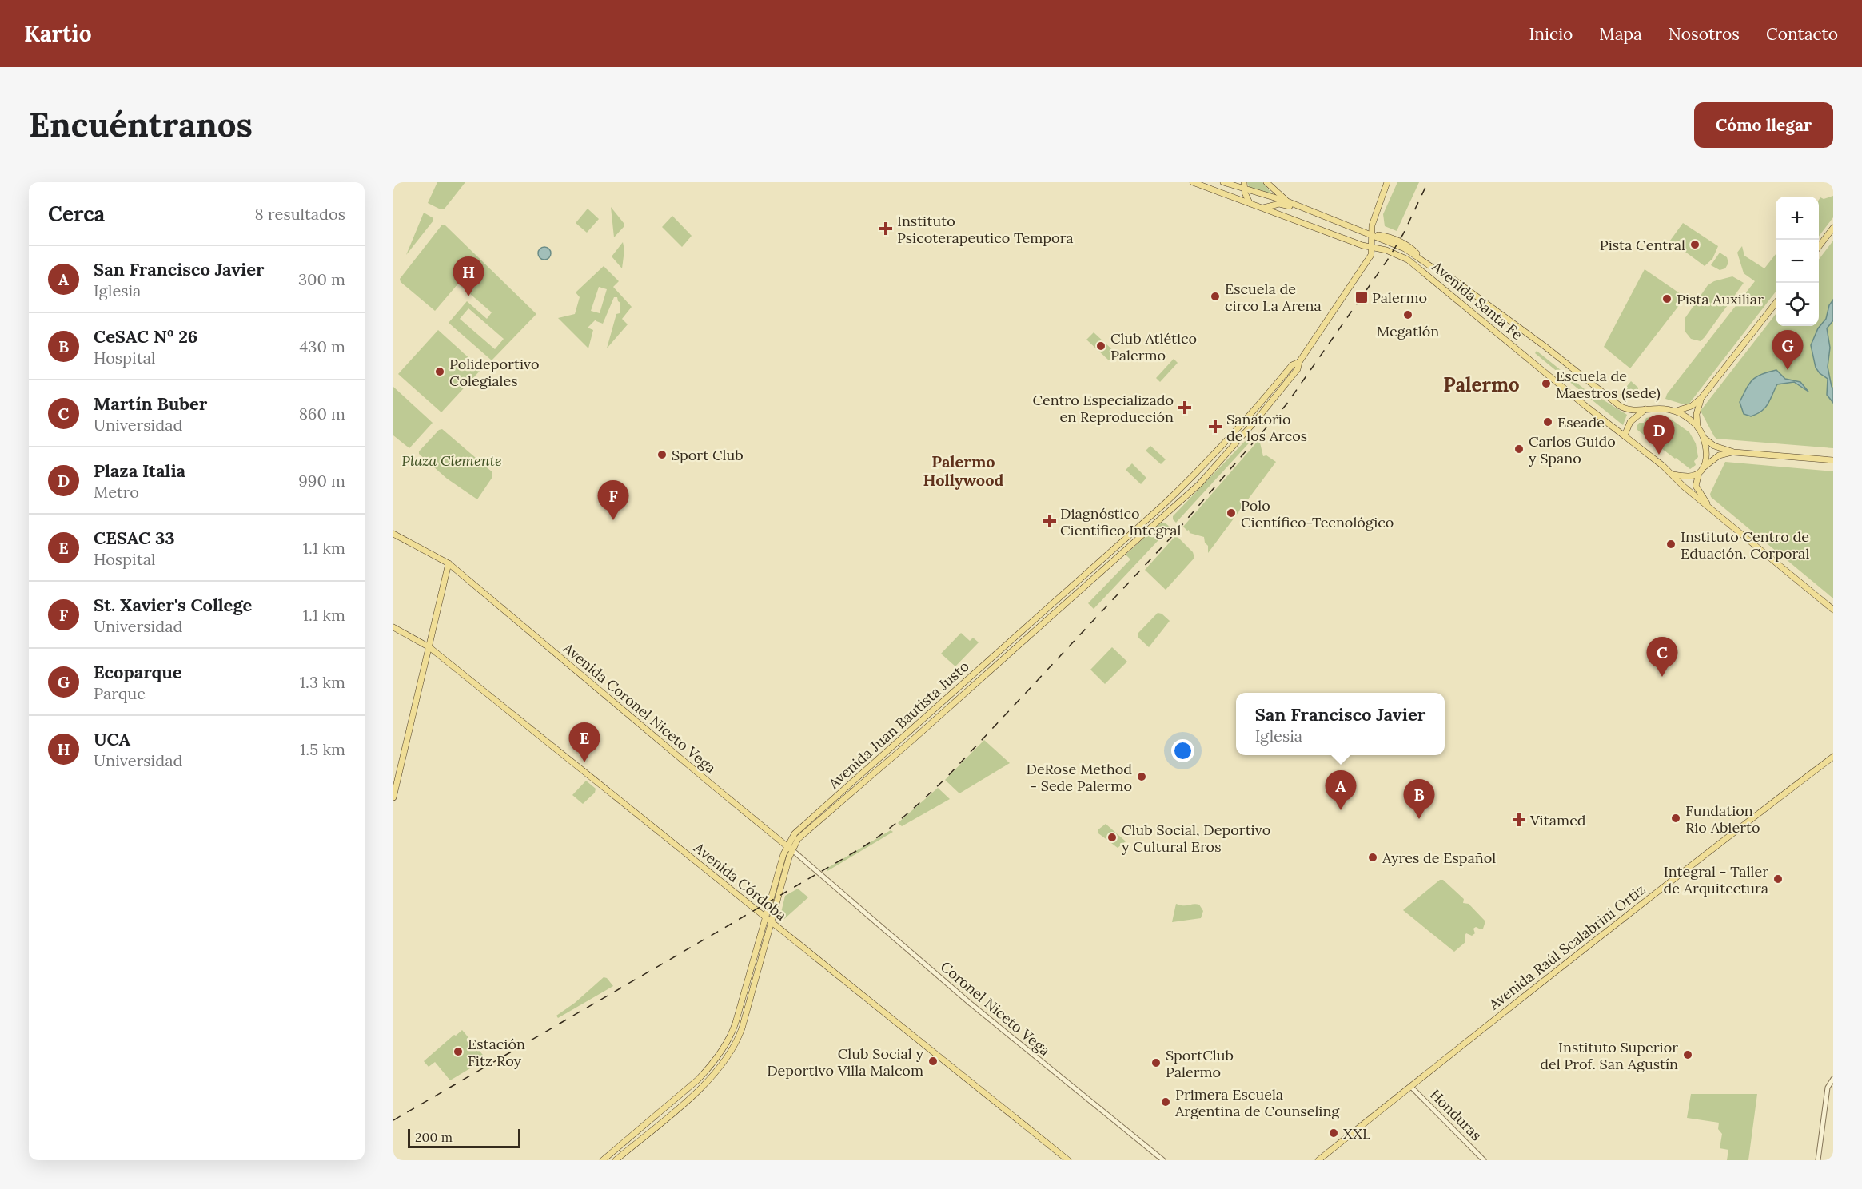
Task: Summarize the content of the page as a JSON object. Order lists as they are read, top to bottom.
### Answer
{
  "streets": {
    "main road": [
      "Avenida Santa Fe",
      "Avenida Coronel Niceto Vega",
      "Avenida Juan Bautista Justo",
      "Avenida Córdoba",
      "Avenida Raúl Scalabrini Ortiz"
    ],
    "street": ["Coronel Niceto Vega", "Honduras"]
  },
  "crossings": [
    ["Avenida Santa Fe", "Avenida Juan Bautista Justo"],
    ["Avenida Coronel Niceto Vega", "Avenida Juan Bautista Justo"],
    ["Avenida Coronel Niceto Vega", "Coronel Niceto Vega"],
    ["Avenida Juan Bautista Justo", "Avenida Córdoba"],
    ["Avenida Raúl Scalabrini Ortiz", "Honduras"]
  ],
  "districts": ["Palermo", "Palermo Hollywood"],
  "parks": ["Plaza Clemente"],
  "places": {
    "health": [
      "Instituto Psicoterapeutico Tempora",
      "Centro Especializado en Reproducción",
      "Sanatorio de los Arcos",
      "Diagnóstico Científico Integral",
      "Vitamed"
    ],
    "other": [
      "Pista Central",
      "Escuela de circo La Arena",
      "Pista Auxiliar",
      "Megatlón",
      "Club Atlético Palermo",
      "Polideportivo Colegiales",
      "Escuela de Maestros (sede)",
      "Eseade",
      "Carlos Guido y Spano",
      "Sport Club",
      "Polo Científico-Tecnológico",
      "Instituto Centro de Eduación. Corporal",
      "DeRose Method - Sede Palermo",
      "Fundation Rio Abierto",
      "Club Social, Deportivo y Cultural Eros",
      "Ayres de Español",
      "Integral - Taller de Arquitectura",
      "Estación Fitz Roy",
      "Instituto Superior del Prof. San Agustín",
      "Club Social y Deportivo Villa Malcom",
      "SportClub Palermo",
      "Primera Escuela Argentina de Counseling",
      "XXL"
    ],
    "transit": ["Palermo"]
  },
  "scale_bar": "200 m",
  "page": {
    "header": "Kartio",
    "nav": [
      "Inicio",
      "Mapa",
      "Nosotros",
      "Contacto"
    ],
    "buttons": "Cómo llegar",
    "title": "Encuéntranos",
    "heading": ["Cerca", "8 resultados"],
    "map_buttons": ["+", "−"],
    "list": [
      {
        "mark": "A",
        "name": "San Francisco Javier",
        "note": "Iglesia",
        "value": "300 m"
      },
      {
        "mark": "B",
        "name": "CeSAC Nº 26",
        "note": "Hospital",
        "value": "430 m"
      },
      {
        "mark": "C",
        "name": "Martín Buber",
        "note": "Universidad",
        "value": "860 m"
      },
      {
        "mark": "D",
        "name": "Plaza Italia",
        "note": "Metro",
        "value": "990 m"
      },
      {
        "mark": "E",
        "name": "CESAC 33",
        "note": "Hospital",
        "value": "1.1 km"
      },
      {
        "mark": "F",
        "name": "St. Xavier's College",
        "note": "Universidad",
        "value": "1.1 km"
      },
      {
        "mark": "G",
        "name": "Ecoparque",
        "note": "Parque",
        "value": "1.3 km"
      },
      {
        "mark": "H",
        "name": "UCA",
        "note": "Universidad",
        "value": "1.5 km"
      }
    ],
    "pins": [
      "H",
      "G",
      "D",
      "F",
      "C",
      "E",
      "A",
      "B"
    ],
    "popup": ["San Francisco Javier", "Iglesia"],
    "scale": "200 m"
  }
}
